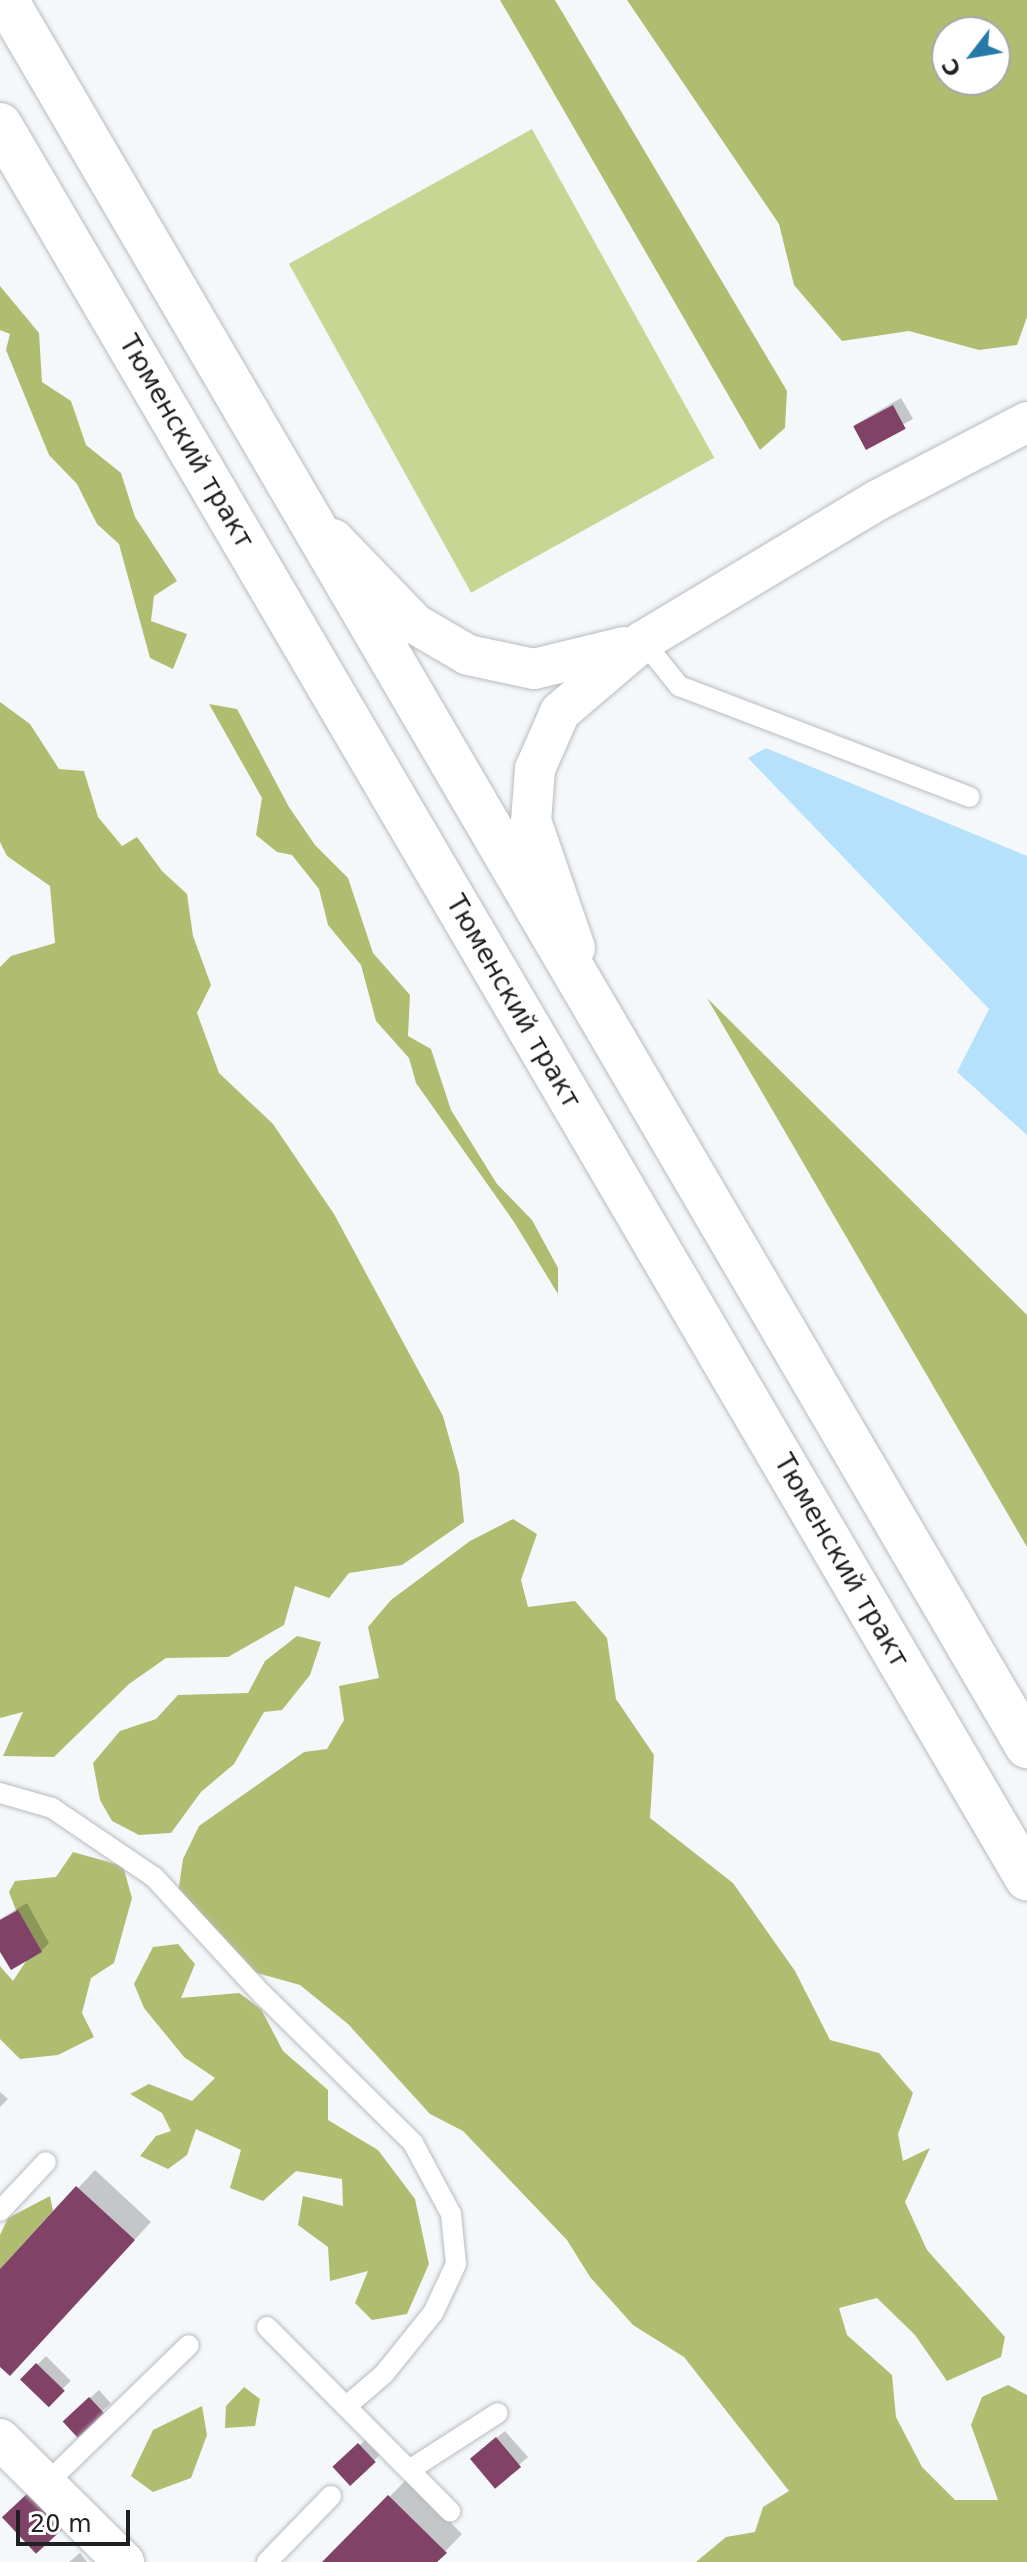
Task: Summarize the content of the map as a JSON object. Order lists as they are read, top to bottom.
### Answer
{
  "streets": {
    "main road": ["Тюменский тракт"]
  },
  "scale_bar": "20 m",
  "north": "bottom left"
}
